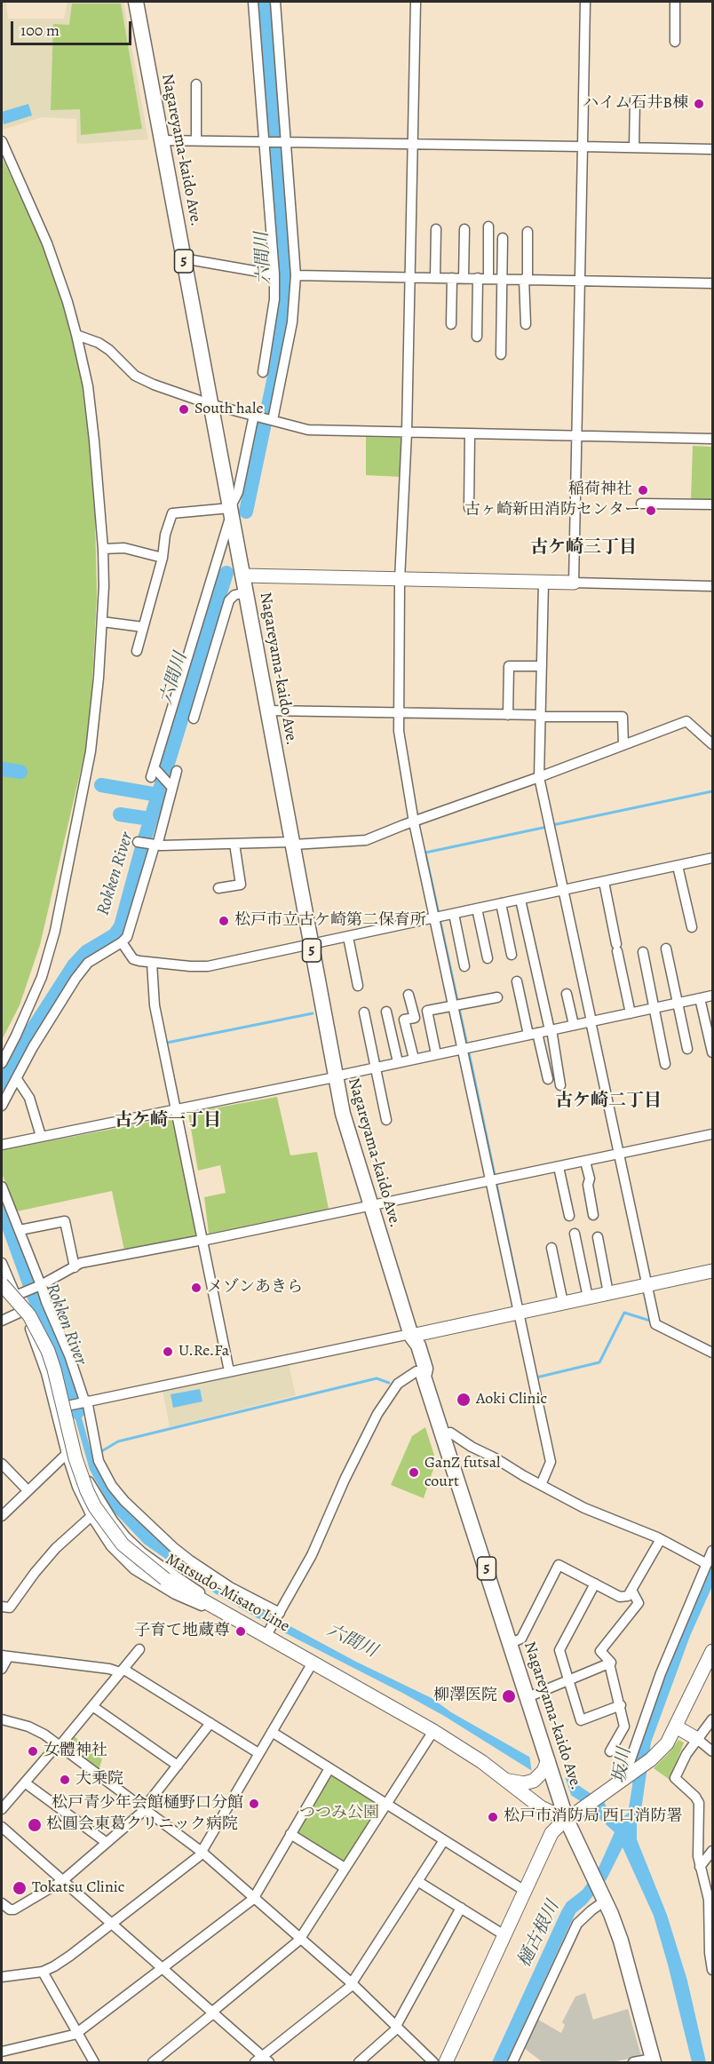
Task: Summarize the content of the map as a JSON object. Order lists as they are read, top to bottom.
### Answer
{
  "streets": {
    "main road": ["Nagareyama-kaido Ave.", "5"],
    "street": ["Matsudo-Misato Line"]
  },
  "crossings": [
    ["Nagareyama-kaido Ave.", "Matsudo-Misato Line"]
  ],
  "districts": ["古ケ崎三丁目", "古ケ崎二丁目", "古ケ崎一丁目"],
  "water": [
    "六間川",
    "Rokken River",
    "坂川",
    "樋古根川"
  ],
  "parks": ["つつみ公園"],
  "places": [
    "ハイム石井B棟",
    "South hale",
    "稲荷神社",
    "古ヶ崎新田消防センター",
    "松戸市立古ケ崎第二保育所",
    "メゾンあきら",
    "U.Re.Fa",
    "Aoki Clinic",
    "GanZ futsal court",
    "子育て地蔵尊",
    "柳澤医院",
    "女體神社",
    "大乗院",
    "松戸青少年会館樋野口分館",
    "松戸市消防局 西口消防署",
    "松圓会東葛クリニック病院",
    "Tokatsu Clinic"
  ],
  "scale_bar": "100 m"
}
